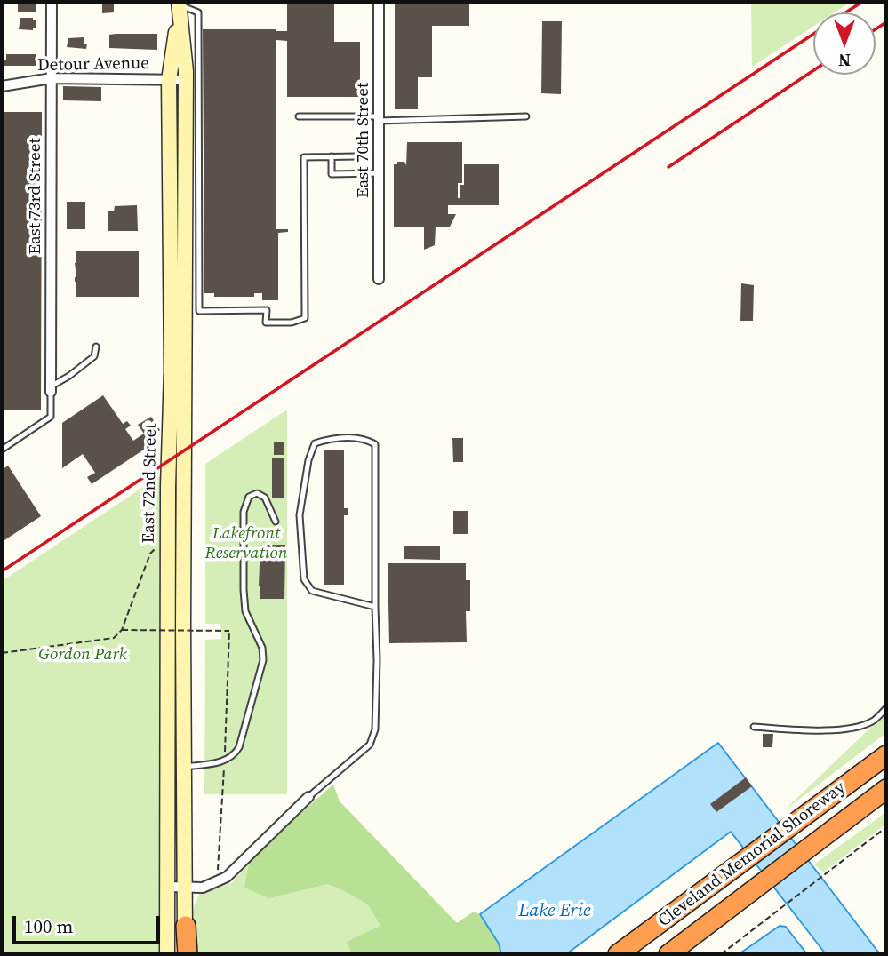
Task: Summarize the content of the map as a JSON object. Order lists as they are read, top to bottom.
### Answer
{
  "streets": {
    "highway": ["Cleveland Memorial Shoreway"],
    "main road": ["East 72nd Street"],
    "street": ["Detour Avenue", "East 70th Street", "East 73rd Street"]
  },
  "crossings": [
    ["Detour Avenue", "East 73rd Street"],
    ["Detour Avenue", "East 72nd Street"]
  ],
  "water": ["Lake Erie"],
  "parks": ["Lakefront Reservation", "Gordon Park"],
  "scale_bar": "100 m",
  "north": "bottom"
}
